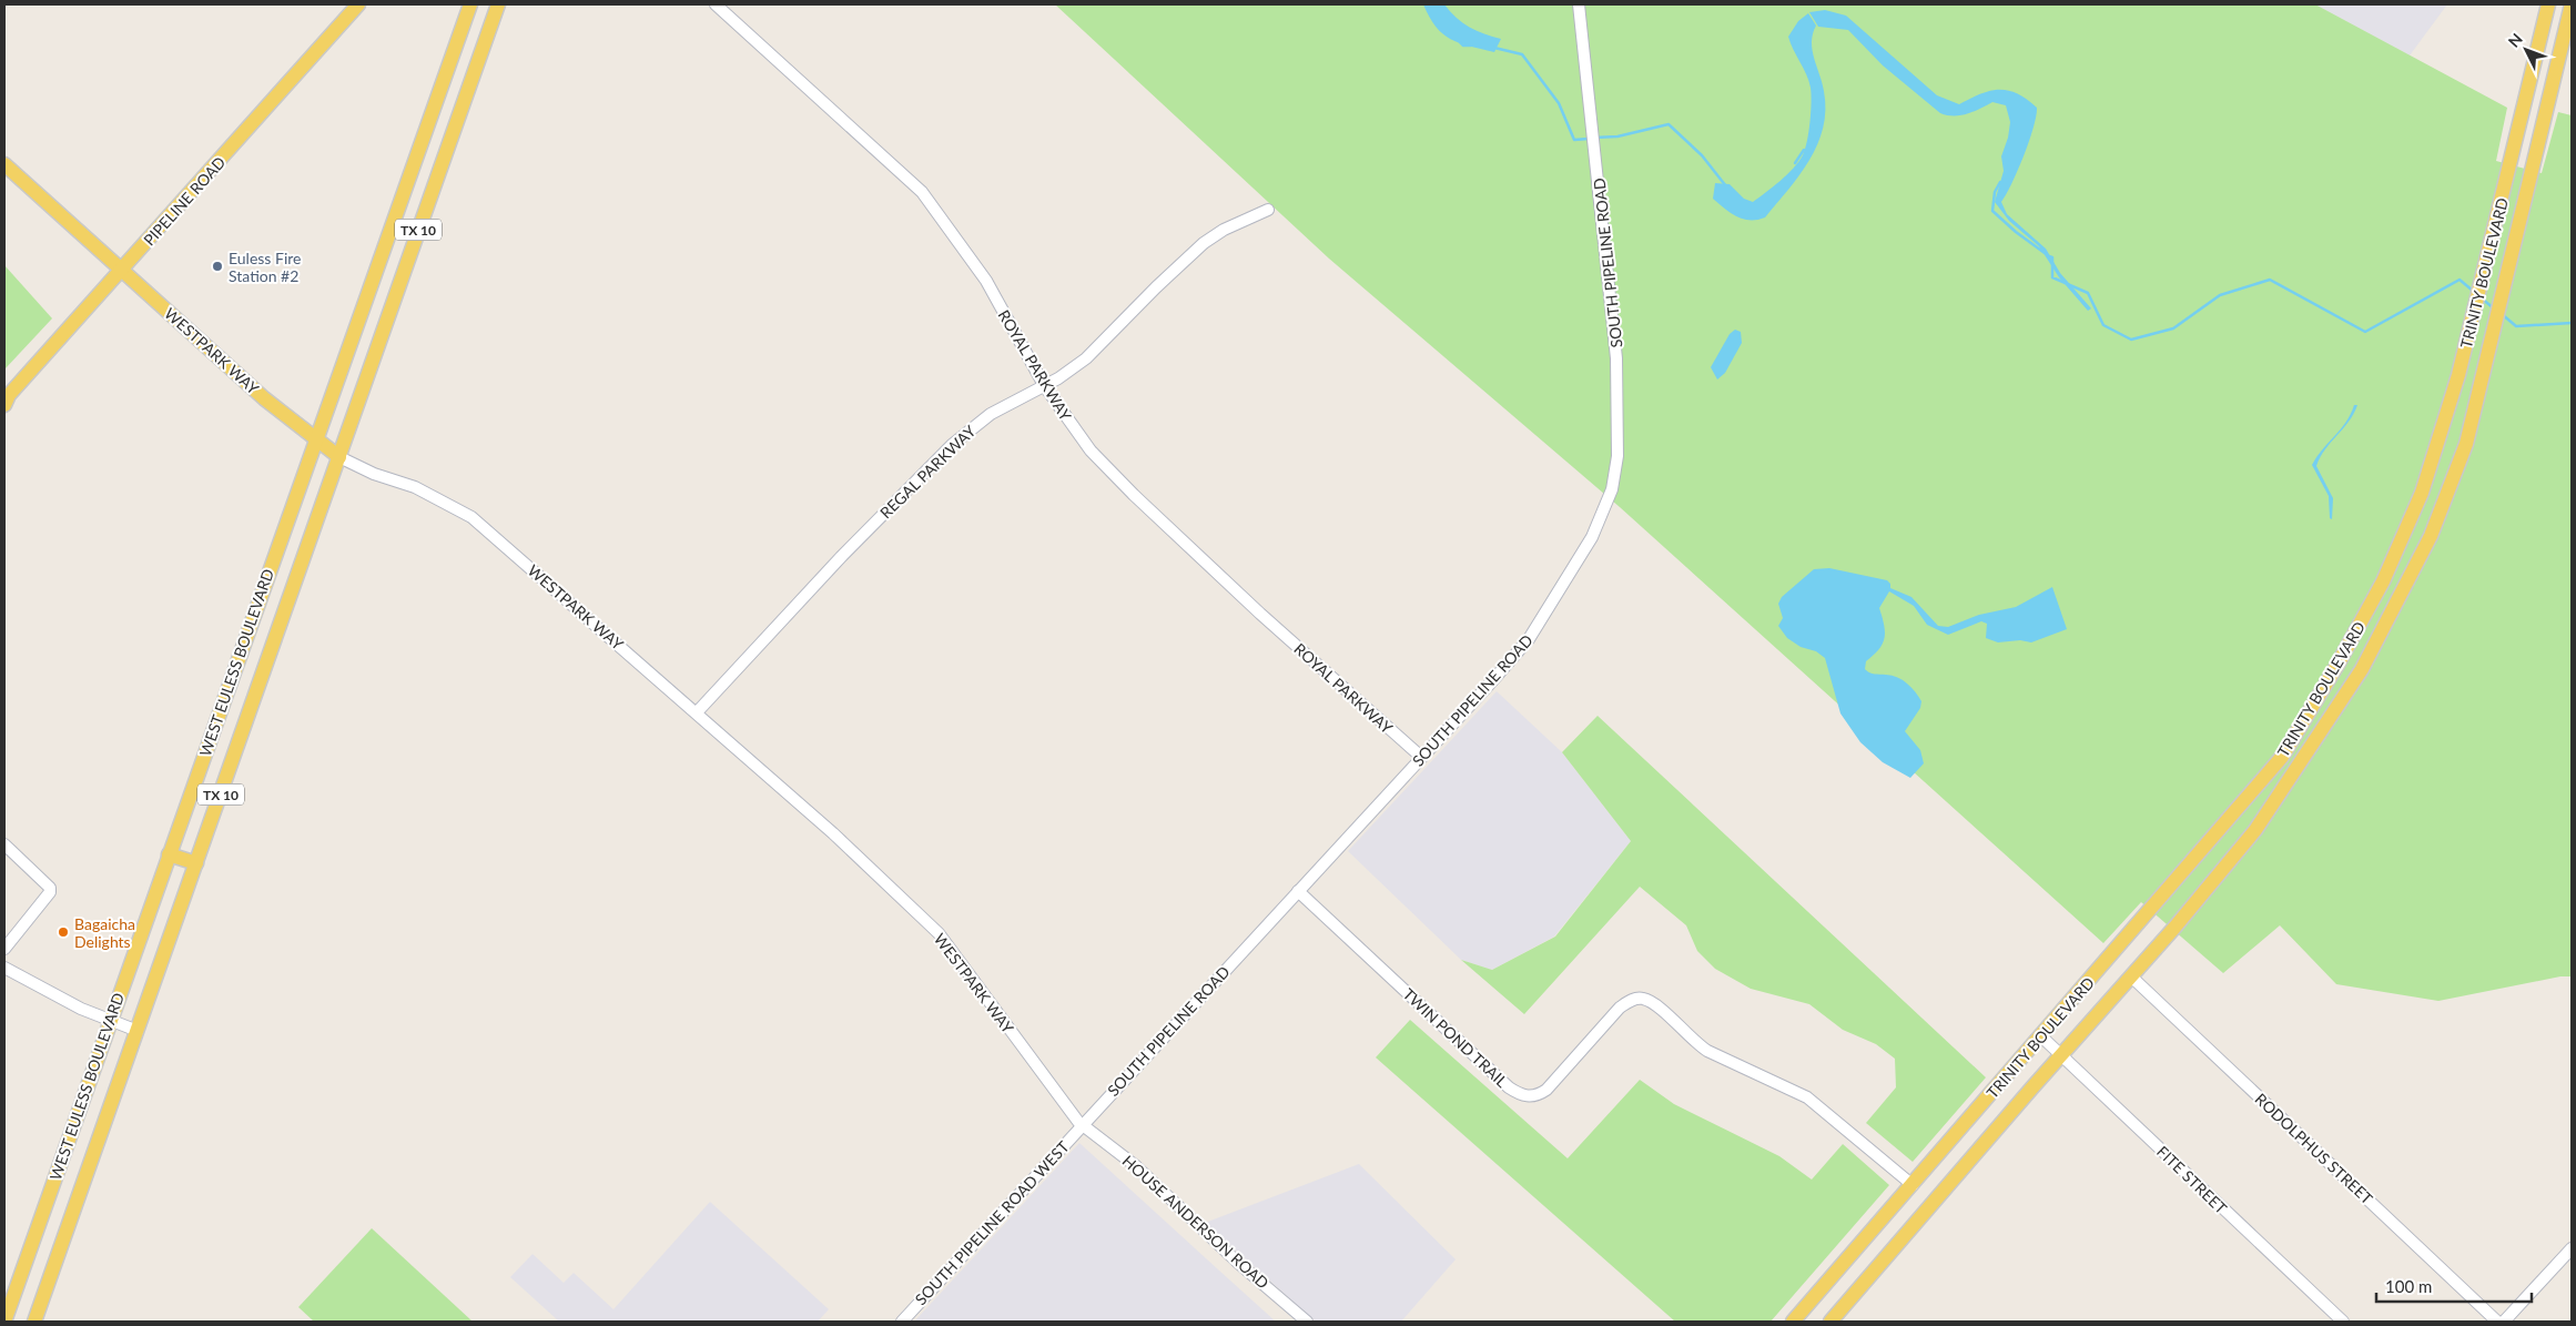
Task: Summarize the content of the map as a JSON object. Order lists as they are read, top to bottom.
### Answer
{
  "streets": {
    "main road": [
      "PIPELINE ROAD",
      "TX 10",
      "TRINITY BOULEVARD",
      "WESTPARK WAY",
      "WEST EULESS BOULEVARD"
    ],
    "street": [
      "SOUTH PIPELINE ROAD",
      "ROYAL PARKWAY",
      "REGAL PARKWAY",
      "TWIN POND TRAIL",
      "RODOLPHUS STREET",
      "FITE STREET",
      "HOUSE ANDERSON ROAD",
      "SOUTH PIPELINE ROAD WEST"
    ]
  },
  "crossings": [
    ["PIPELINE ROAD", "WESTPARK WAY"],
    ["SOUTH PIPELINE ROAD", "WESTPARK WAY"],
    ["SOUTH PIPELINE ROAD", "ROYAL PARKWAY"],
    ["SOUTH PIPELINE ROAD", "TWIN POND TRAIL"],
    ["SOUTH PIPELINE ROAD", "HOUSE ANDERSON ROAD"],
    ["SOUTH PIPELINE ROAD", "SOUTH PIPELINE ROAD WEST"],
    ["TRINITY BOULEVARD", "TWIN POND TRAIL"],
    ["TRINITY BOULEVARD", "RODOLPHUS STREET"],
    ["TRINITY BOULEVARD", "FITE STREET"],
    ["WESTPARK WAY", "REGAL PARKWAY"],
    ["WESTPARK WAY", "WEST EULESS BOULEVARD"],
    ["WESTPARK WAY", "HOUSE ANDERSON ROAD"],
    ["WESTPARK WAY", "SOUTH PIPELINE ROAD WEST"],
    ["ROYAL PARKWAY", "REGAL PARKWAY"],
    ["HOUSE ANDERSON ROAD", "SOUTH PIPELINE ROAD WEST"]
  ],
  "places": ["Euless Fire Station #2", "Bagaicha Delights"],
  "scale_bar": "100 m",
  "north": "top left"
}
